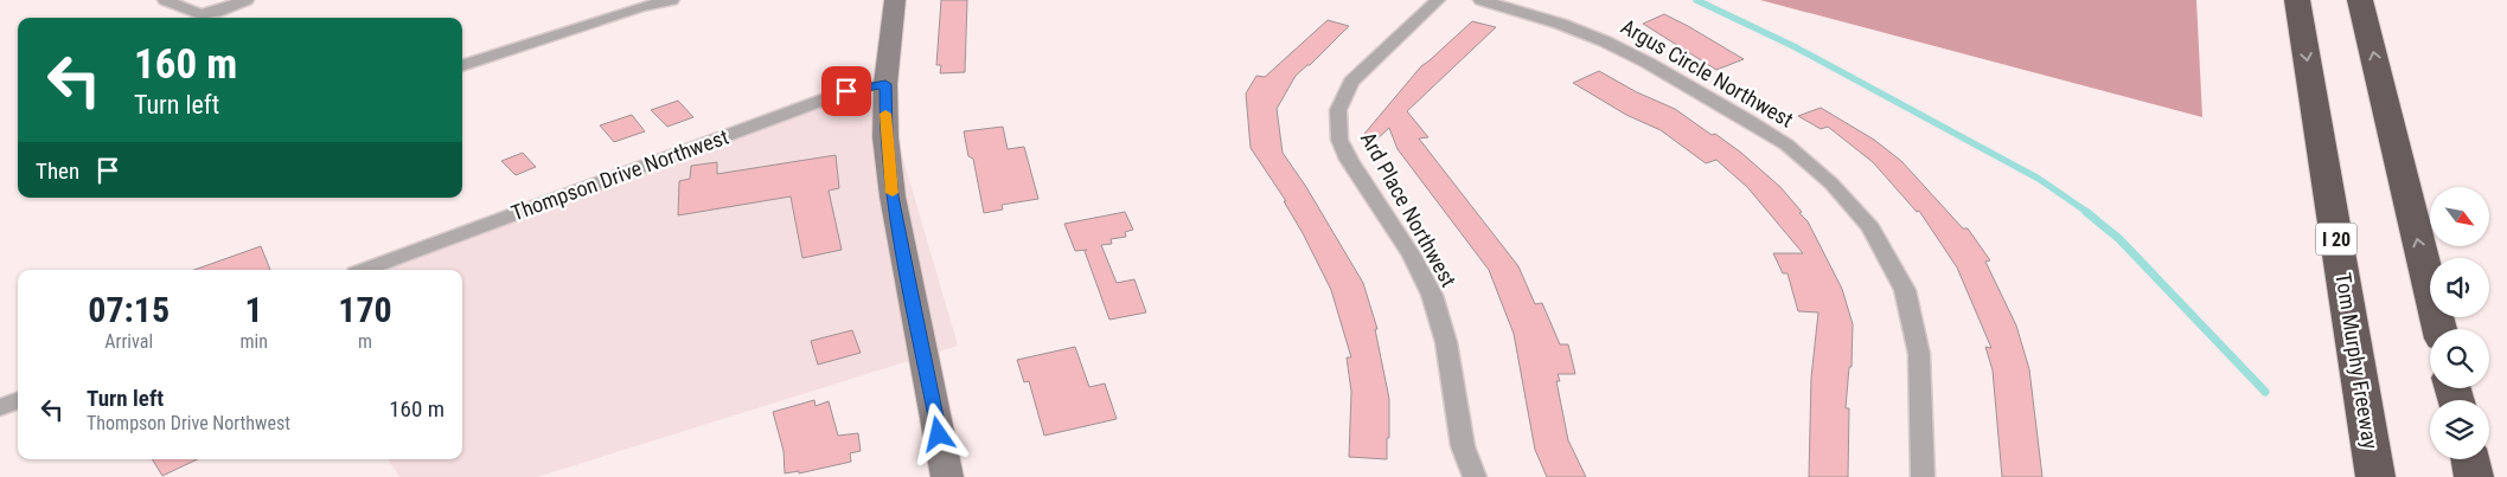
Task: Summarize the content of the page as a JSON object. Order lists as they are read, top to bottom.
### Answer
{
  "streets": {
    "highway": ["I 20", "Tom Murphy Freeway"],
    "street": ["Argus Circle Northwest", "Thompson Drive Northwest", "Ard Place Northwest"]
  },
  "north": "bottom right",
  "page": {
    "turn": ["160 m", "Turn left"],
    "then": "Then",
    "eta": [
      "07:15",
      "Arrival",
      "1",
      "min",
      "170",
      "m"
    ],
    "list": [
      {
        "name": "Turn left",
        "note": "Thompson Drive Northwest",
        "value": "160 m"
      }
    ]
  }
}
